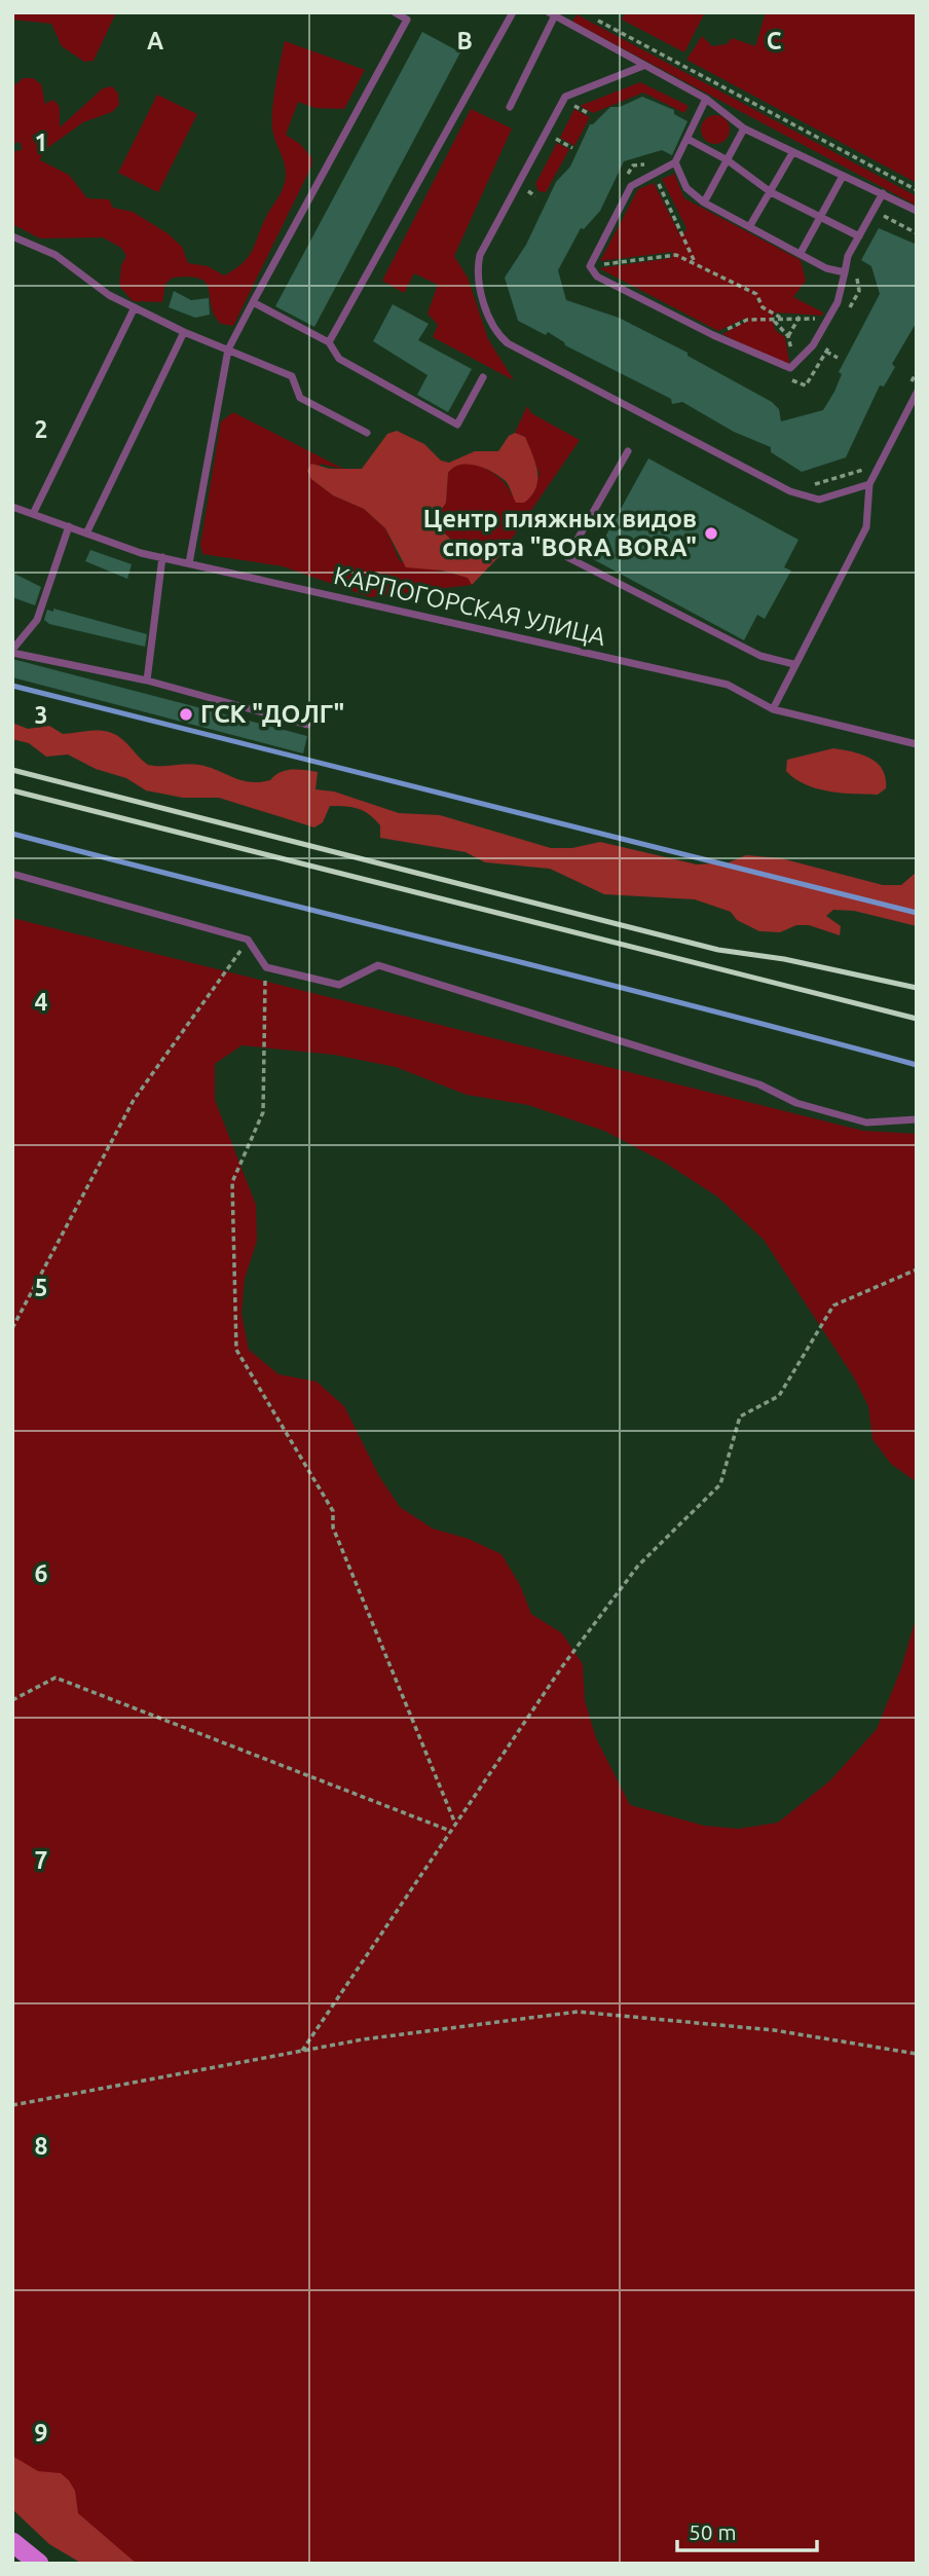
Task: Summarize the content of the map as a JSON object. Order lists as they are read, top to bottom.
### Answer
{
  "streets": {
    "lane": ["КАРПОГОРСКАЯ УЛИЦА"]
  },
  "places": ["Центр пляжных видов спорта \"BORA BORA\"", "ГСК \"ДОЛГ\""],
  "scale_bar": "50 m",
  "grid": {
    "columns": ["A", "B", "C"],
    "rows": [
      "1",
      "2",
      "3",
      "4",
      "5",
      "6",
      "7",
      "8",
      "9"
    ]
  }
}
